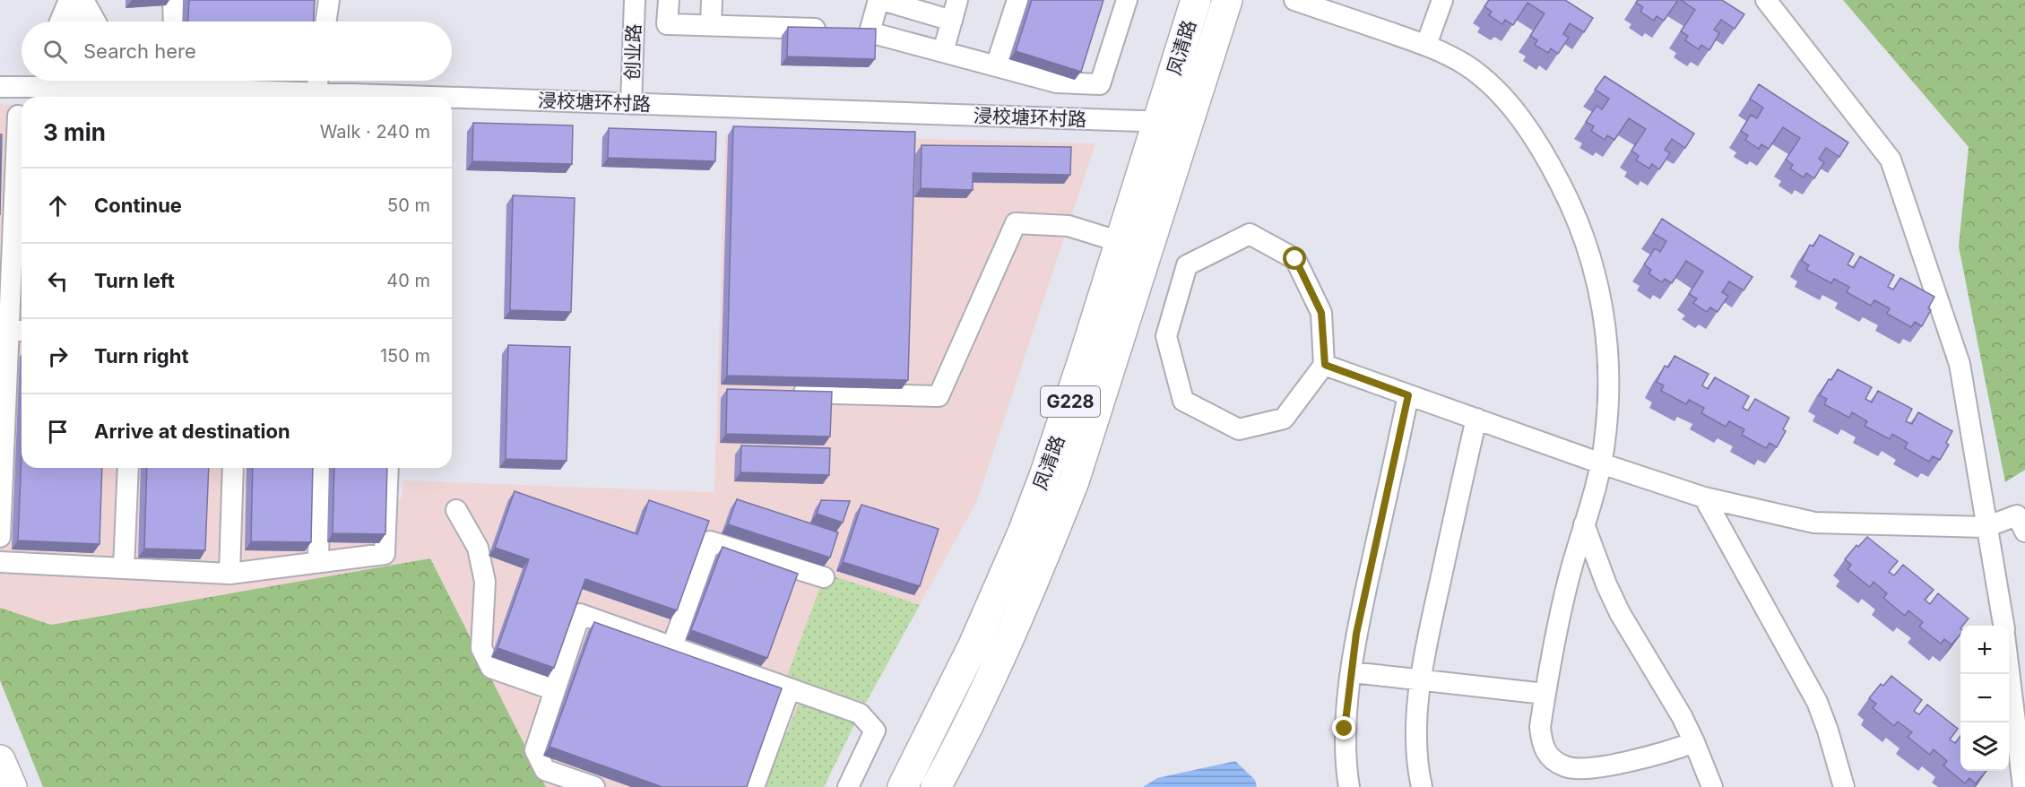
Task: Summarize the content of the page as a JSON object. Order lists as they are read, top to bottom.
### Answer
{
  "streets": {
    "highway": ["凤清路", "G228"],
    "street": ["创业路", "浸校塘环村路"]
  },
  "crossings": [
    ["凤清路", "浸校塘环村路"],
    ["创业路", "浸校塘环村路"]
  ],
  "page": {
    "search": "Search here",
    "heading": ["3 min", "Walk · 240 m"],
    "list": [
      ["Continue", "50 m"],
      ["Turn left", "40 m"],
      ["Turn right", "150 m"],
      "Arrive at destination"
    ],
    "map_buttons": ["+", "−"]
  }
}
